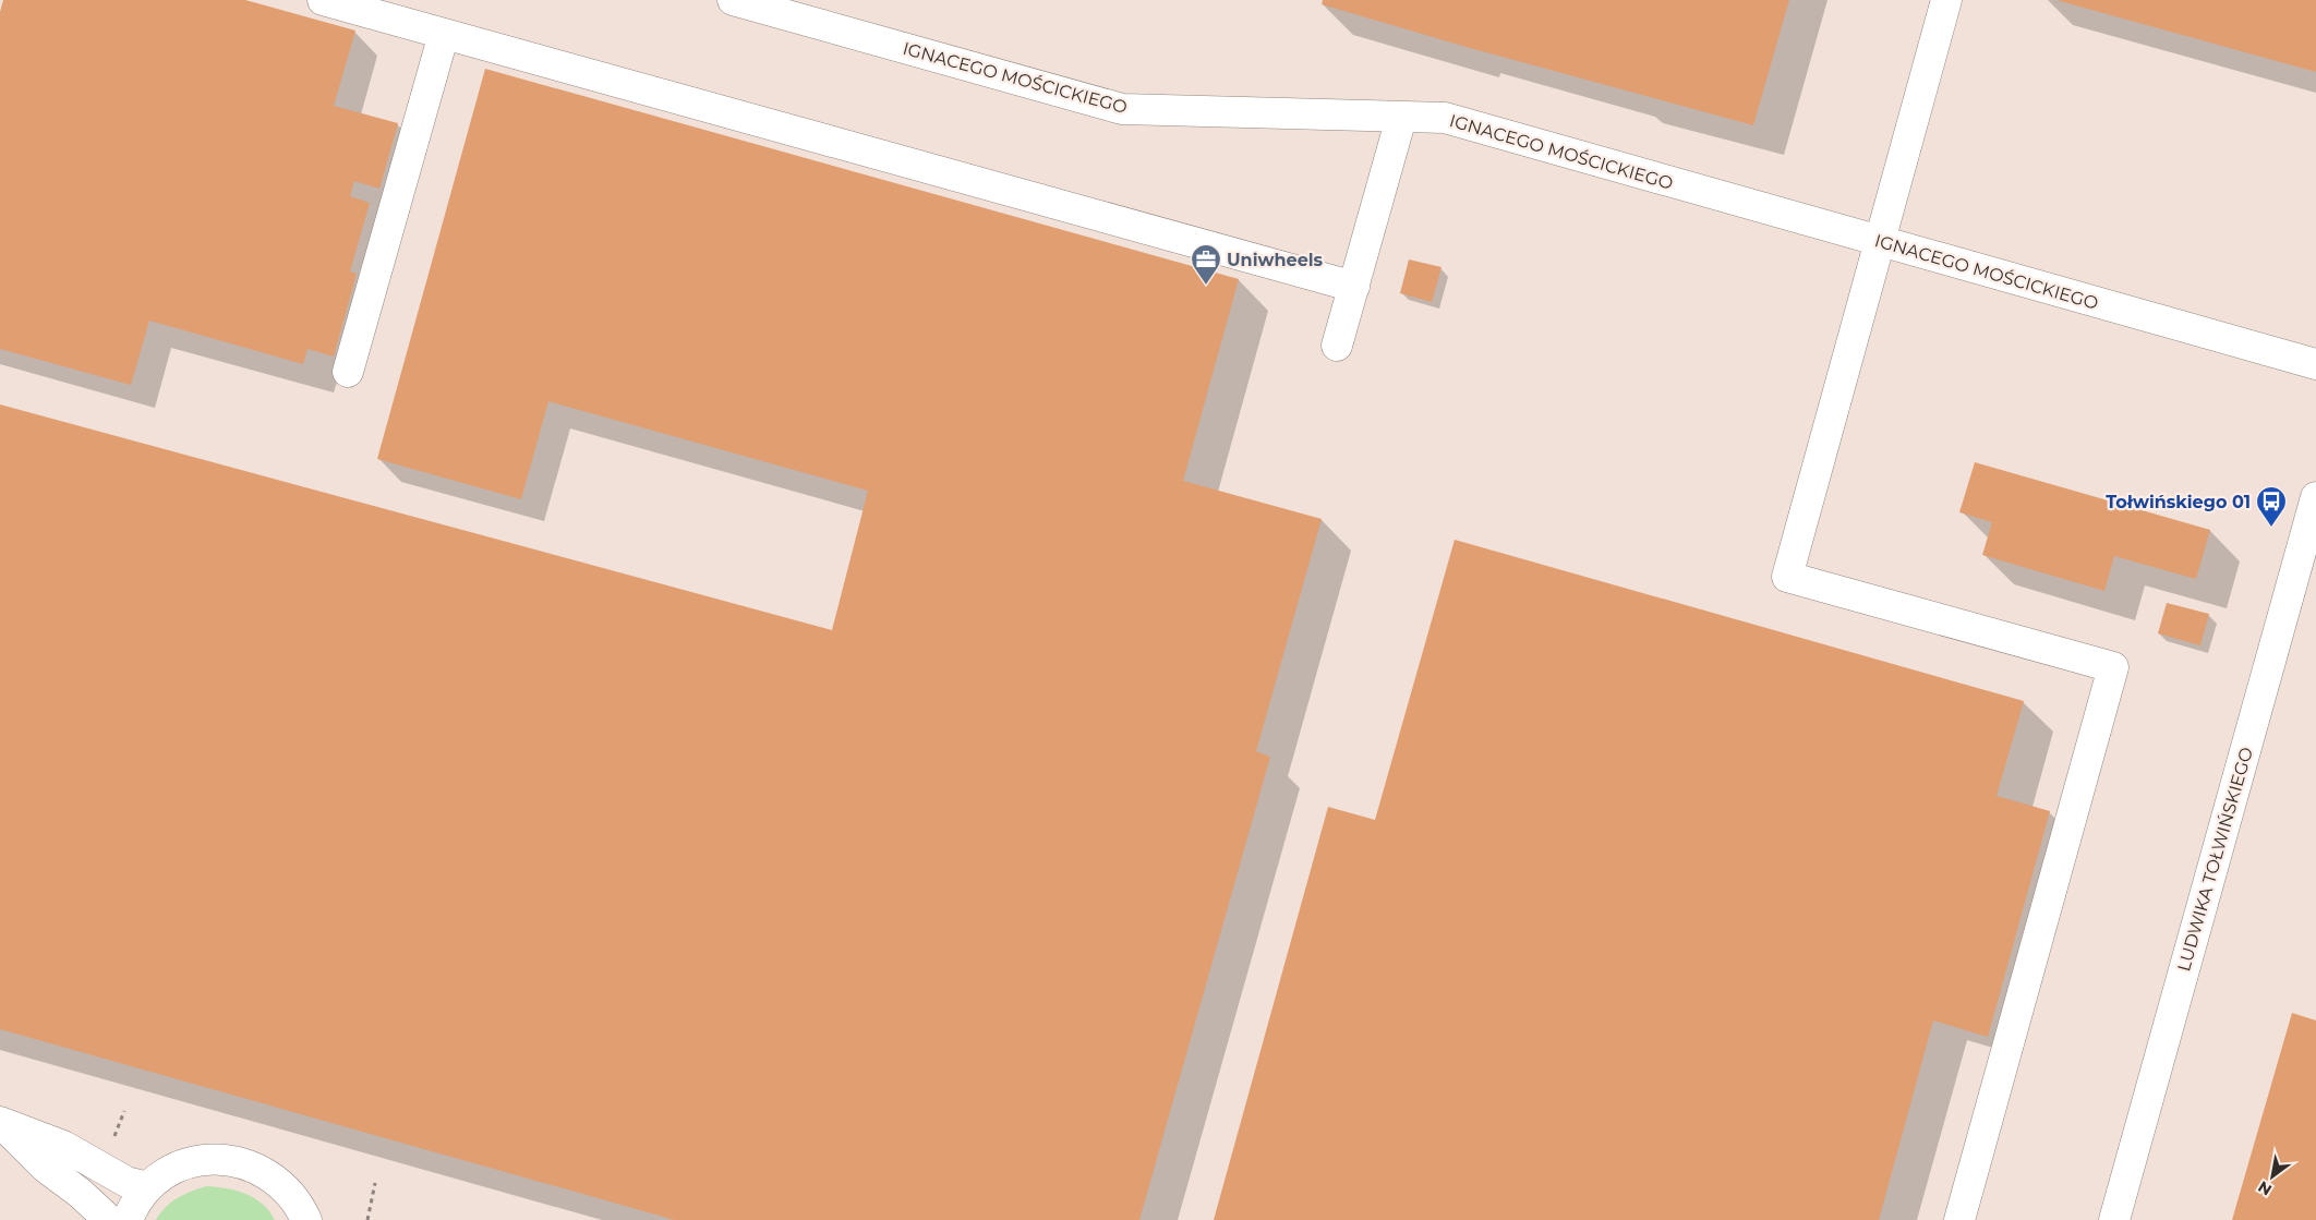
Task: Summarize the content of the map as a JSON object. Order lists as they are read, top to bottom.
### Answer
{
  "streets": {
    "street": ["IGNACEGO MOŚCICKIEGO", "LUDWIKA TOŁWIŃSKIEGO"]
  },
  "places": {
    "office": ["Uniwheels"],
    "bus stop": ["Tołwińskiego 01"]
  },
  "north": "bottom left"
}
